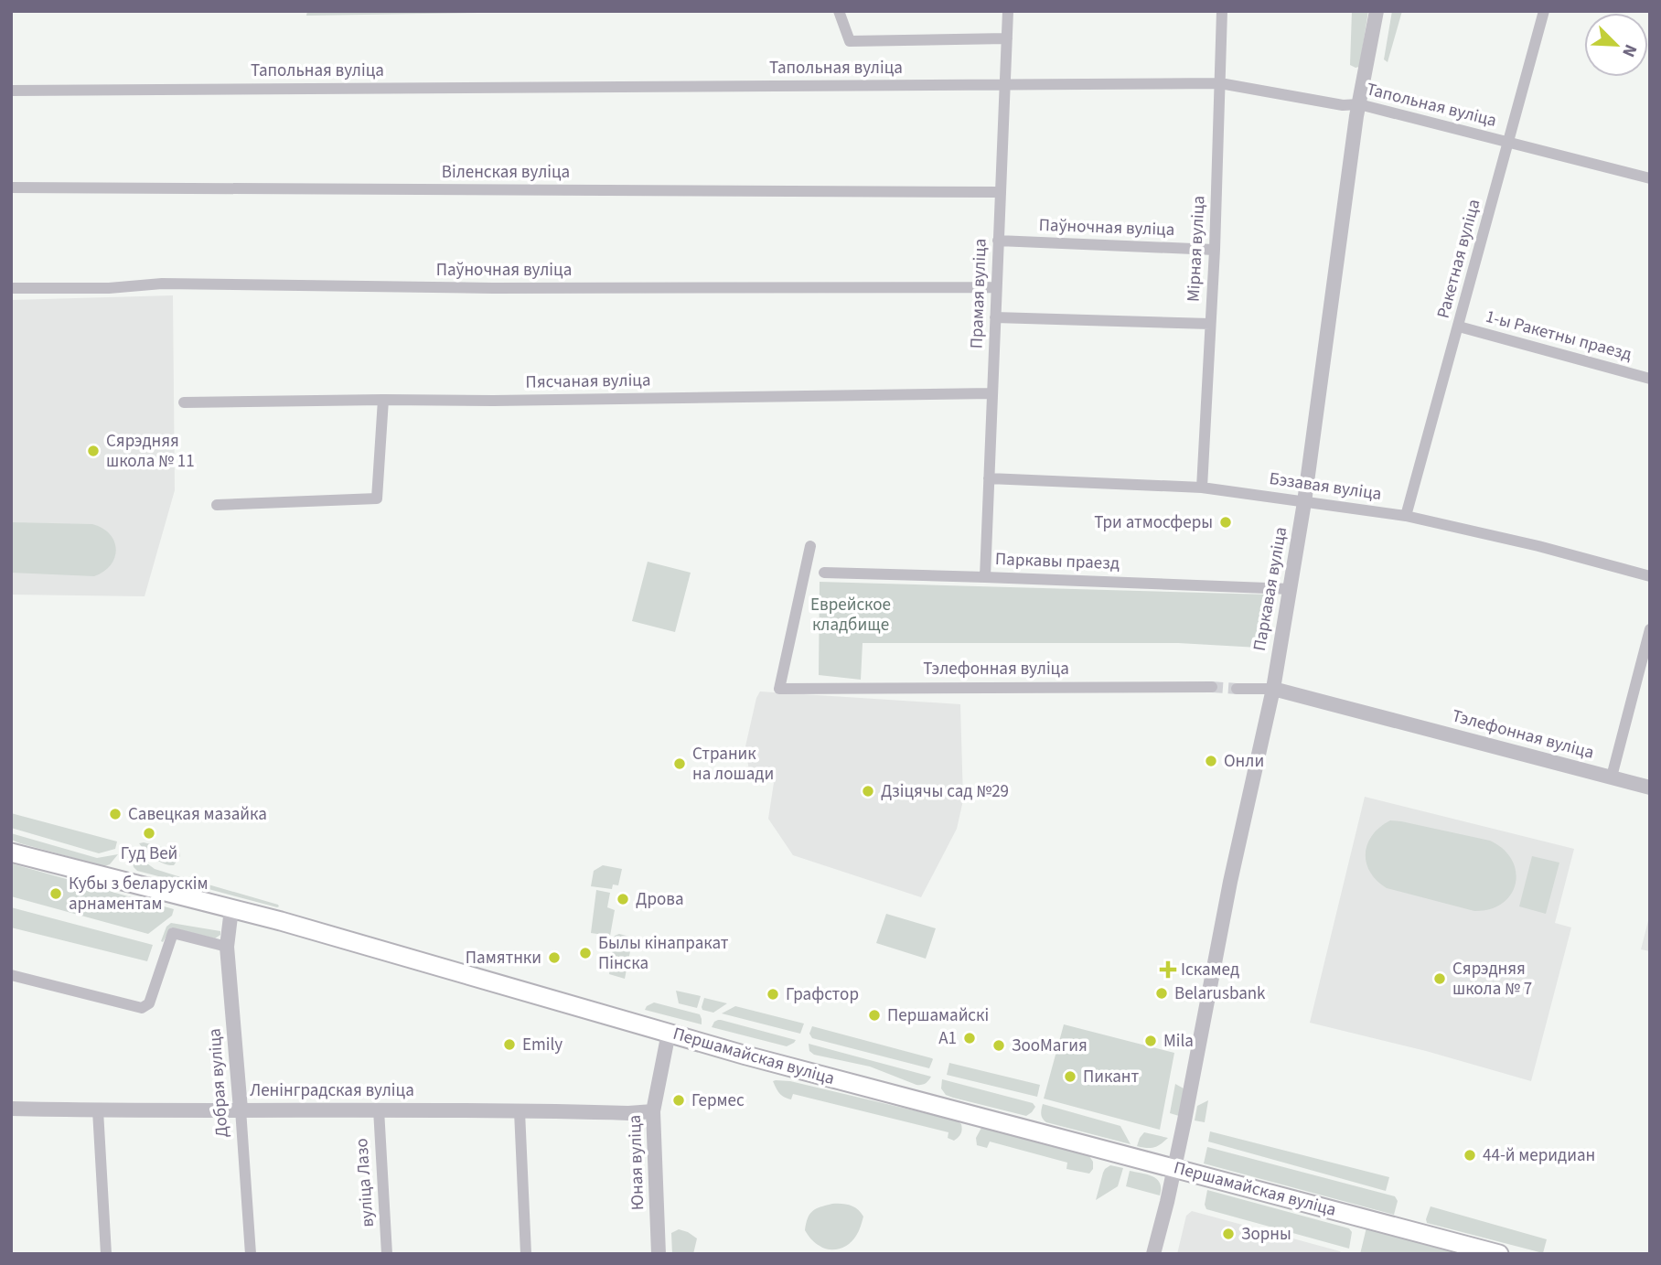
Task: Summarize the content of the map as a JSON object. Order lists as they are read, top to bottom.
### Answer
{
  "streets": {
    "main road": ["Першамайская вуліца"],
    "street": [
      "Тапольная вуліца",
      "Віленская вуліца",
      "Паўночная вуліца",
      "Мірная вуліца",
      "Ракетная вуліца",
      "Прамая вуліца",
      "1-ы Ракетны праезд",
      "Пясчаная вуліца",
      "Бэзавая вуліца",
      "Паркавы праезд",
      "Паркавая вуліца",
      "Тэлефонная вуліца",
      "Добрая вуліца",
      "Ленінградская вуліца",
      "Юная вуліца",
      "вуліца Лазо"
    ]
  },
  "crossings": [
    ["Тапольная вуліца", "Мірная вуліца"],
    ["Тапольная вуліца", "Ракетная вуліца"],
    ["Тапольная вуліца", "Прамая вуліца"],
    ["Тапольная вуліца", "Паркавая вуліца"],
    ["Віленская вуліца", "Прамая вуліца"],
    ["Паўночная вуліца", "Мірная вуліца"],
    ["Паўночная вуліца", "Прамая вуліца"],
    ["Мірная вуліца", "Бэзавая вуліца"],
    ["Ракетная вуліца", "1-ы Ракетны праезд"],
    ["Ракетная вуліца", "Бэзавая вуліца"],
    ["Прамая вуліца", "Пясчаная вуліца"],
    ["Прамая вуліца", "Бэзавая вуліца"],
    ["Прамая вуліца", "Паркавы праезд"],
    ["Бэзавая вуліца", "Паркавая вуліца"],
    ["Паркавы праезд", "Паркавая вуліца"],
    ["Паркавая вуліца", "Тэлефонная вуліца"],
    ["Паркавая вуліца", "Першамайская вуліца"],
    ["Першамайская вуліца", "Добрая вуліца"],
    ["Першамайская вуліца", "Юная вуліца"],
    ["Добрая вуліца", "Ленінградская вуліца"],
    ["Ленінградская вуліца", "Юная вуліца"],
    ["Ленінградская вуліца", "вуліца Лазо"]
  ],
  "parks": ["Еврейское кладбище"],
  "places": {
    "other": [
      "Сярэдняя школа № 11",
      "Три атмосферы",
      "Онли",
      "Страник на лошади",
      "Дзіцячы сад №29",
      "Савецкая мазайка",
      "Гуд Вей",
      "Кубы з беларускім арнаментам",
      "Дрова",
      "Былы кінапракат Пінска",
      "Памятнки",
      "Сярэдняя школа № 7",
      "Belarusbank",
      "Графстор",
      "Першамайскі",
      "A1",
      "Mila",
      "Emily",
      "ЗооМагия",
      "Пикант",
      "Гермес",
      "44-й меридиан",
      "Зорны"
    ],
    "health": ["Іскамед"]
  },
  "north": "bottom right"
}
